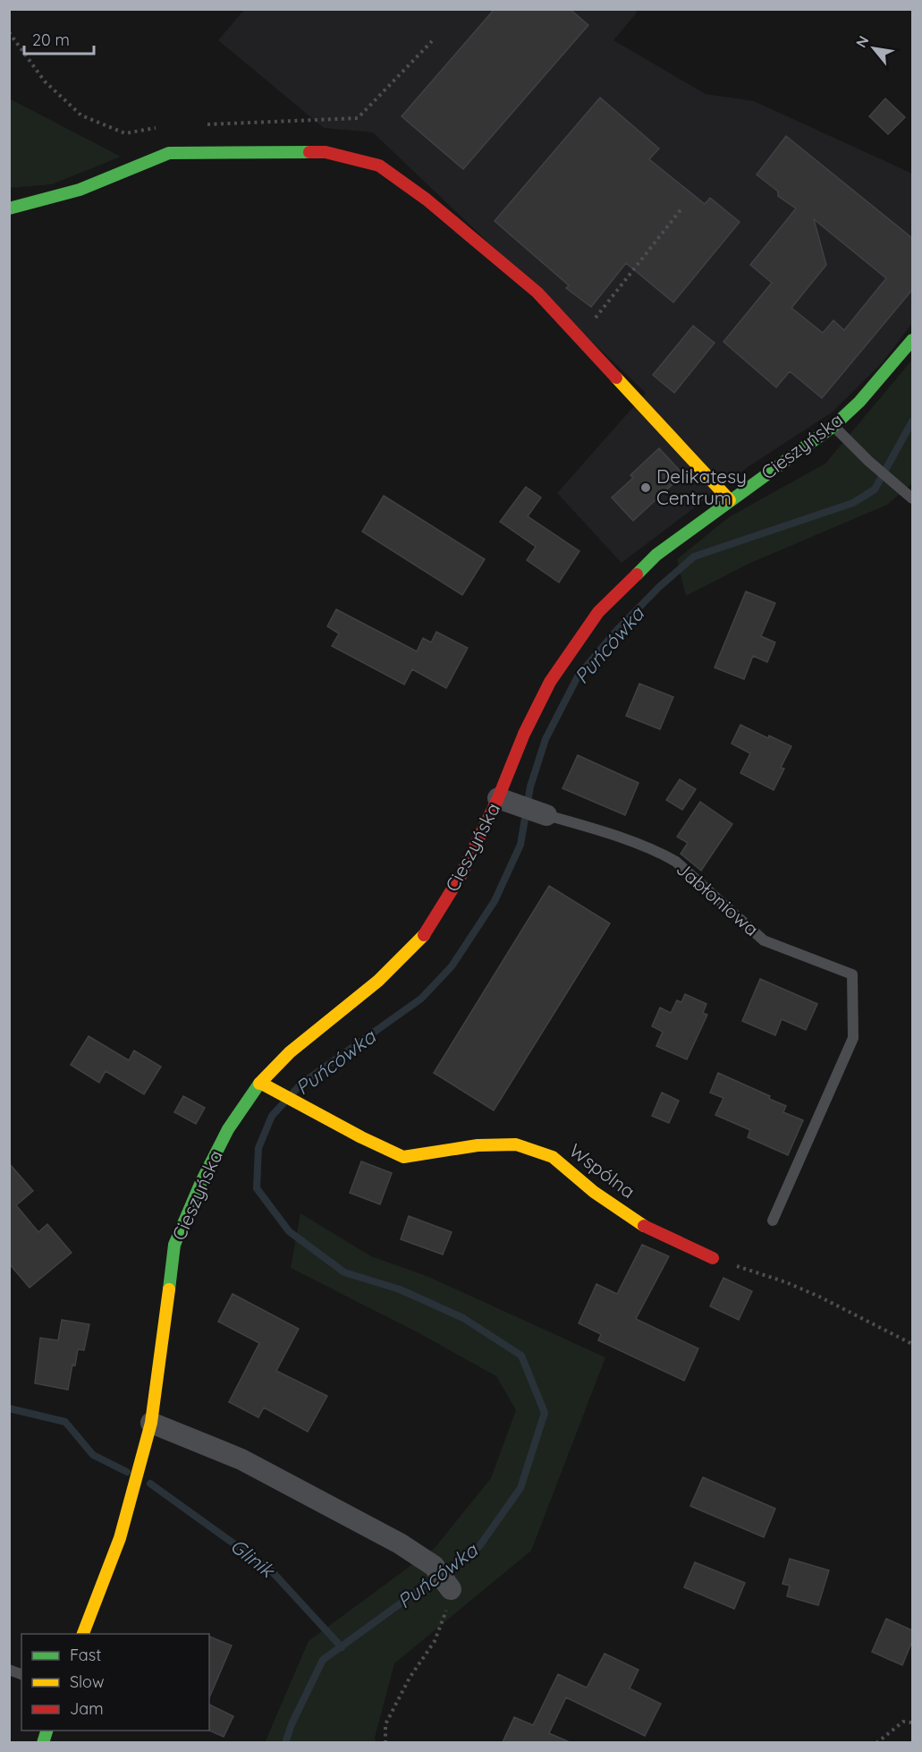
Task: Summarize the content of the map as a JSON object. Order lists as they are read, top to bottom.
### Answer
{
  "streets": {
    "street": ["Cieszyńska", "Wspólna"],
    "lane": ["Jabłoniowa"]
  },
  "crossings": [
    ["Cieszyńska", "Wspólna"]
  ],
  "water": ["Puńcówka", "Glinik"],
  "places": ["Delikatesy Centrum"],
  "legend": ["Fast", "Slow", "Jam"],
  "scale_bar": "20 m",
  "north": "top left"
}
